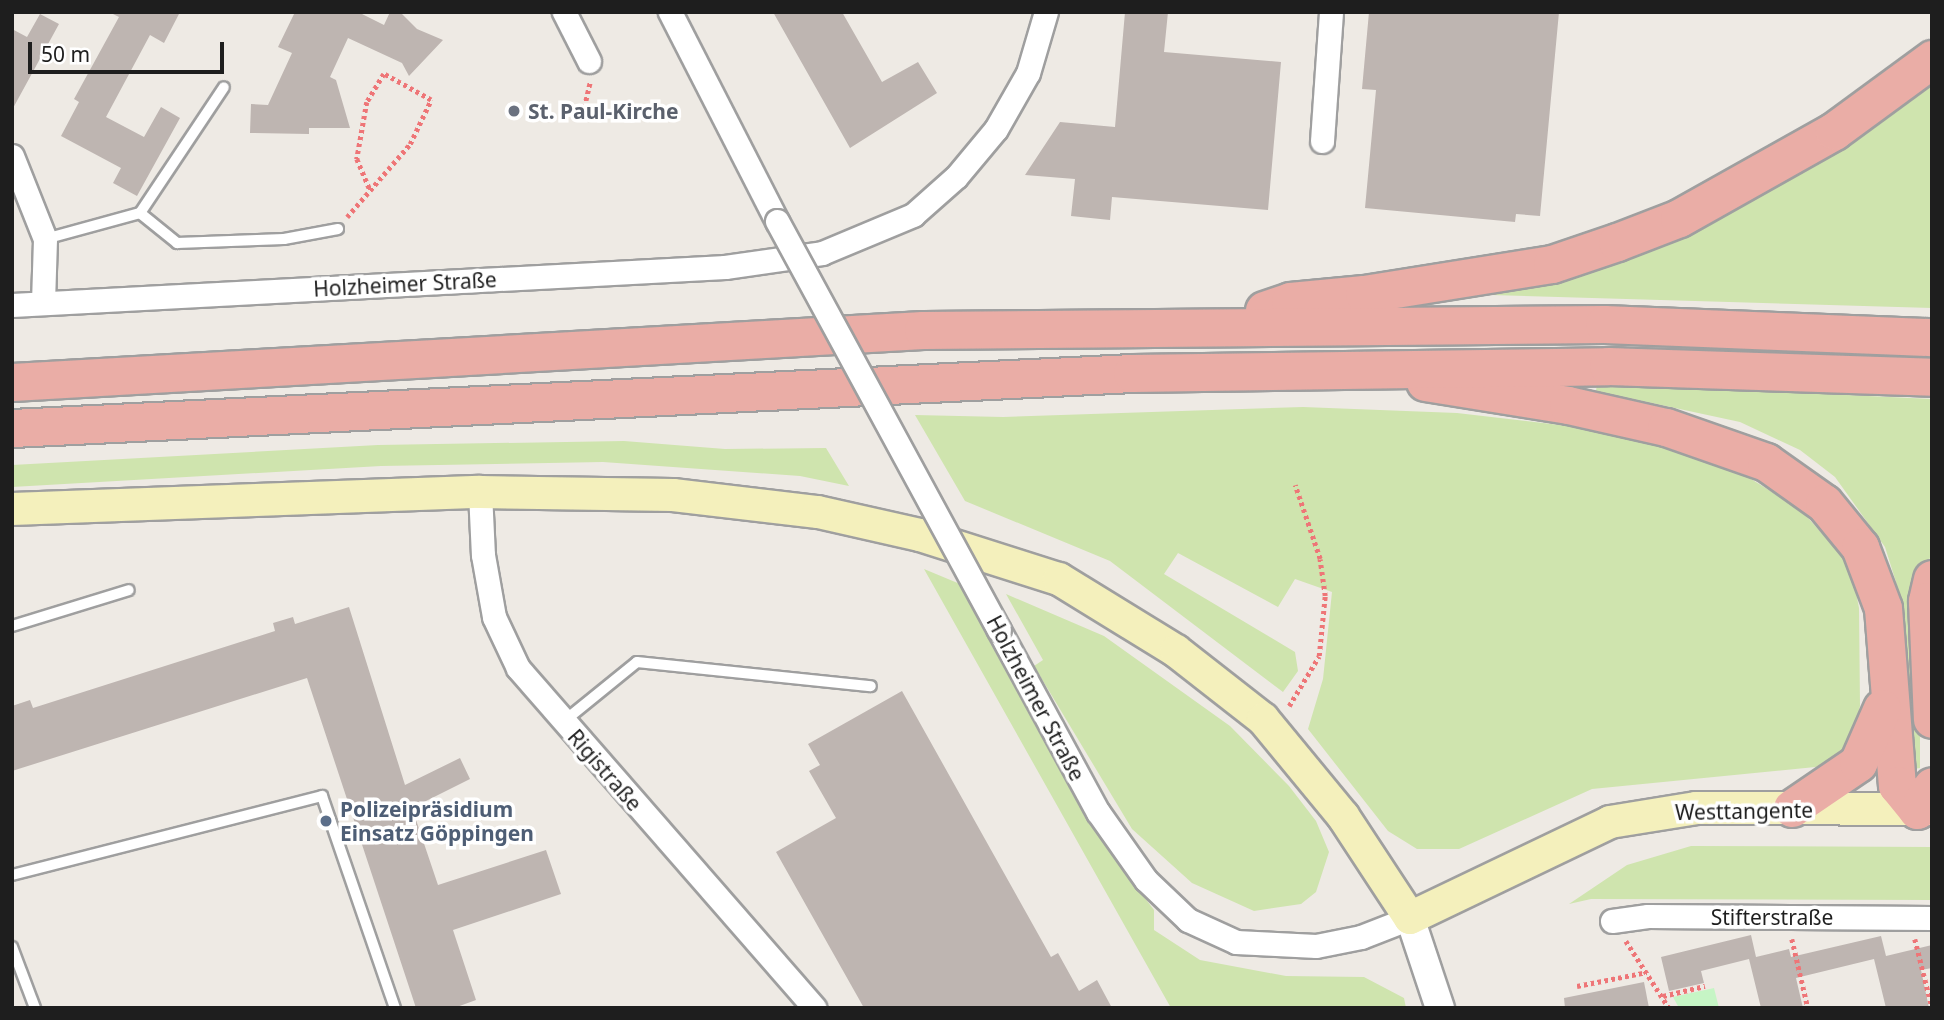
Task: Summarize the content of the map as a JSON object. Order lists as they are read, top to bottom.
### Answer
{
  "streets": {
    "main road": ["Westtangente"],
    "street": ["Holzheimer Straße", "Rigistraße", "Stifterstraße"]
  },
  "crossings": [
    ["Holzheimer Straße", "Westtangente"]
  ],
  "places": ["St. Paul-Kirche", "Polizeipräsidium Einsatz Göppingen"],
  "scale_bar": "50 m"
}
